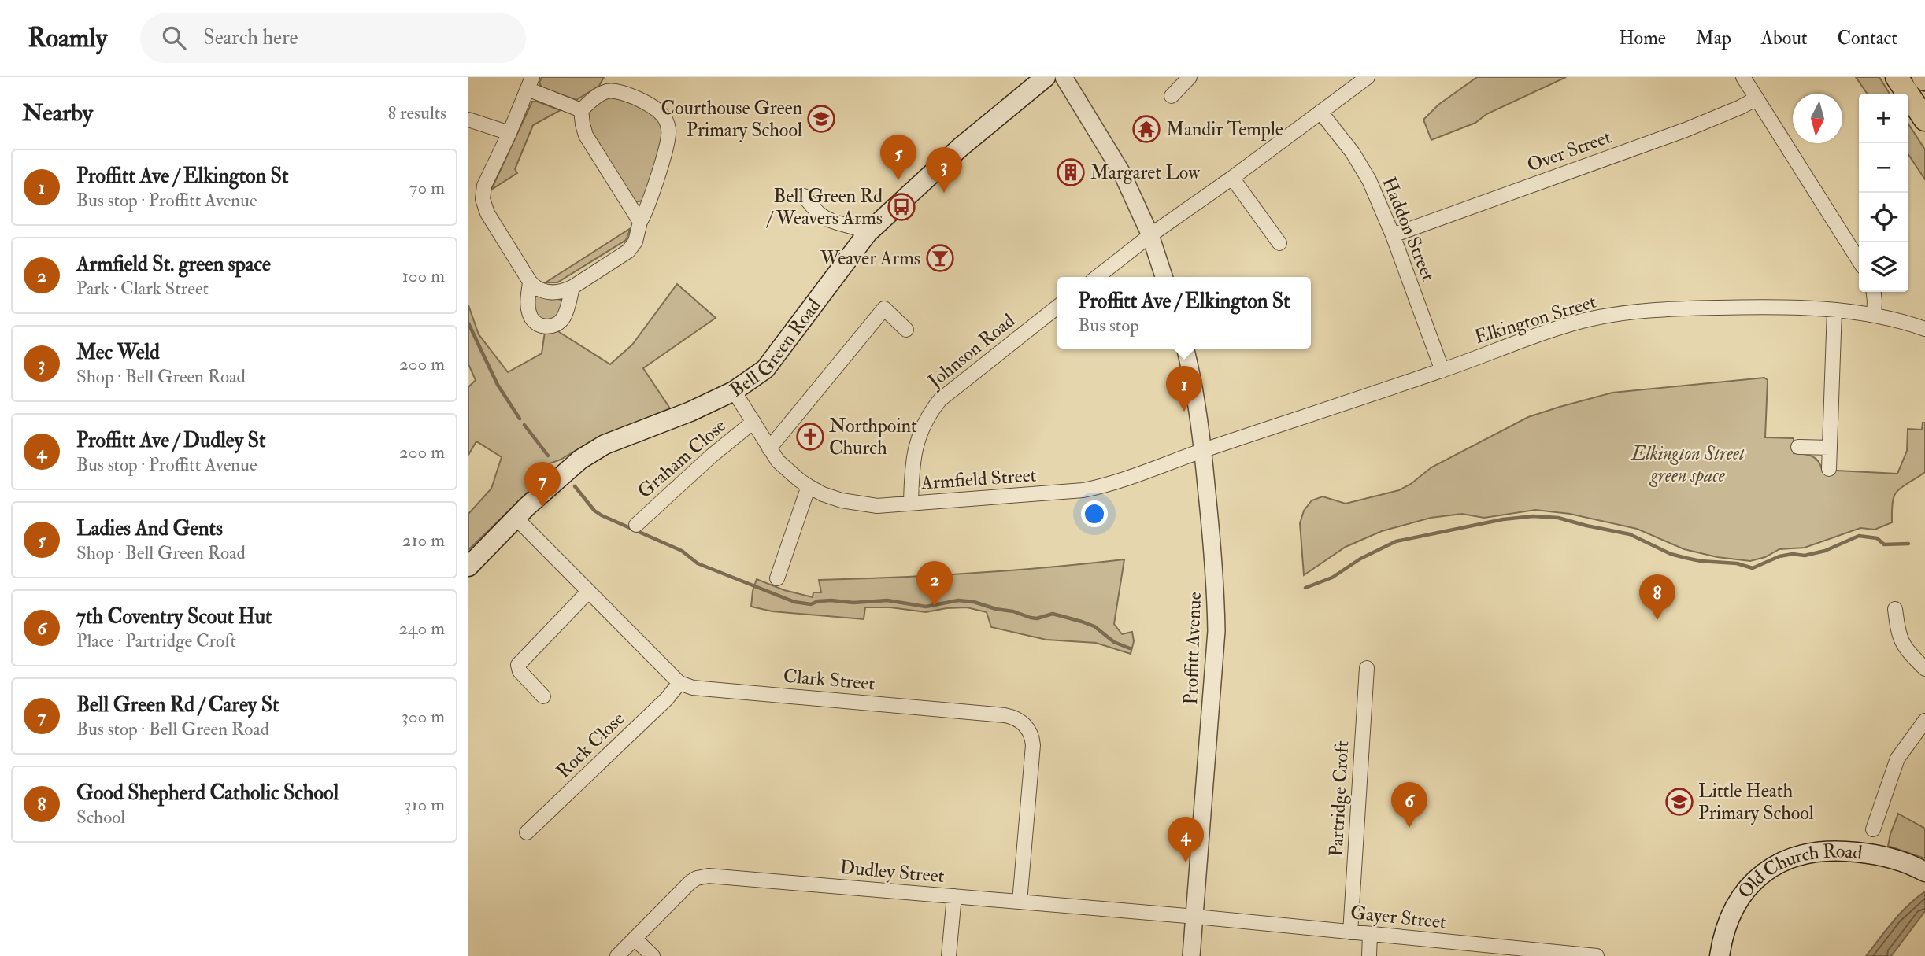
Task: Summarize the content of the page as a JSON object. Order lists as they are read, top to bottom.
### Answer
{
  "streets": {
    "main road": ["Bell Green Road", "Old Church Road"],
    "street": [
      "Over Street",
      "Haddon Street",
      "Elkington Street",
      "Johnson Road",
      "Graham Close",
      "Armfield Street",
      "Proffitt Avenue",
      "Clark Street",
      "Rock Close",
      "Partridge Croft",
      "Dudley Street",
      "Gayer Street"
    ]
  },
  "crossings": [
    ["Over Street", "Haddon Street"],
    ["Haddon Street", "Elkington Street"],
    ["Elkington Street", "Armfield Street"],
    ["Elkington Street", "Proffitt Avenue"],
    ["Bell Green Road", "Armfield Street"],
    ["Johnson Road", "Armfield Street"],
    ["Graham Close", "Armfield Street"],
    ["Armfield Street", "Proffitt Avenue"],
    ["Proffitt Avenue", "Dudley Street"],
    ["Proffitt Avenue", "Gayer Street"],
    ["Clark Street", "Rock Close"],
    ["Clark Street", "Dudley Street"],
    ["Partridge Croft", "Gayer Street"],
    ["Dudley Street", "Gayer Street"]
  ],
  "parks": ["Elkington Street green space"],
  "places": {
    "school or university": ["Courthouse Green Primary School", "Little Heath Primary School"],
    "temple": ["Mandir Temple"],
    "building": ["Margaret Low"],
    "bus stop": ["Bell Green Rd / Weavers Arms"],
    "bar": ["Weaver Arms"],
    "church": ["Northpoint Church"]
  },
  "north": "bottom",
  "page": {
    "header": "Roamly",
    "search": "Search here",
    "nav": [
      "Home",
      "Map",
      "About",
      "Contact"
    ],
    "heading": ["Nearby", "8 results"],
    "map_buttons": ["+", "−"],
    "pins": [
      "5",
      "3",
      "1",
      "7",
      "2",
      "8",
      "6",
      "4"
    ],
    "list": [
      {
        "mark": "1",
        "name": "Proffitt Ave / Elkington St",
        "note": "Bus stop · Proffitt Avenue",
        "value": "70 m"
      },
      {
        "mark": "2",
        "name": "Armfield St. green space",
        "note": "Park · Clark Street",
        "value": "100 m"
      },
      {
        "mark": "3",
        "name": "Mec Weld",
        "note": "Shop · Bell Green Road",
        "value": "200 m"
      },
      {
        "mark": "4",
        "name": "Proffitt Ave / Dudley St",
        "note": "Bus stop · Proffitt Avenue",
        "value": "200 m"
      },
      {
        "mark": "5",
        "name": "Ladies And Gents",
        "note": "Shop · Bell Green Road",
        "value": "210 m"
      },
      {
        "mark": "6",
        "name": "7th Coventry Scout Hut",
        "note": "Place · Partridge Croft",
        "value": "240 m"
      },
      {
        "mark": "7",
        "name": "Bell Green Rd / Carey St",
        "note": "Bus stop · Bell Green Road",
        "value": "300 m"
      },
      {
        "mark": "8",
        "name": "Good Shepherd Catholic School",
        "note": "School",
        "value": "310 m"
      }
    ],
    "popup": ["Proffitt Ave / Elkington St", "Bus stop"]
  }
}
